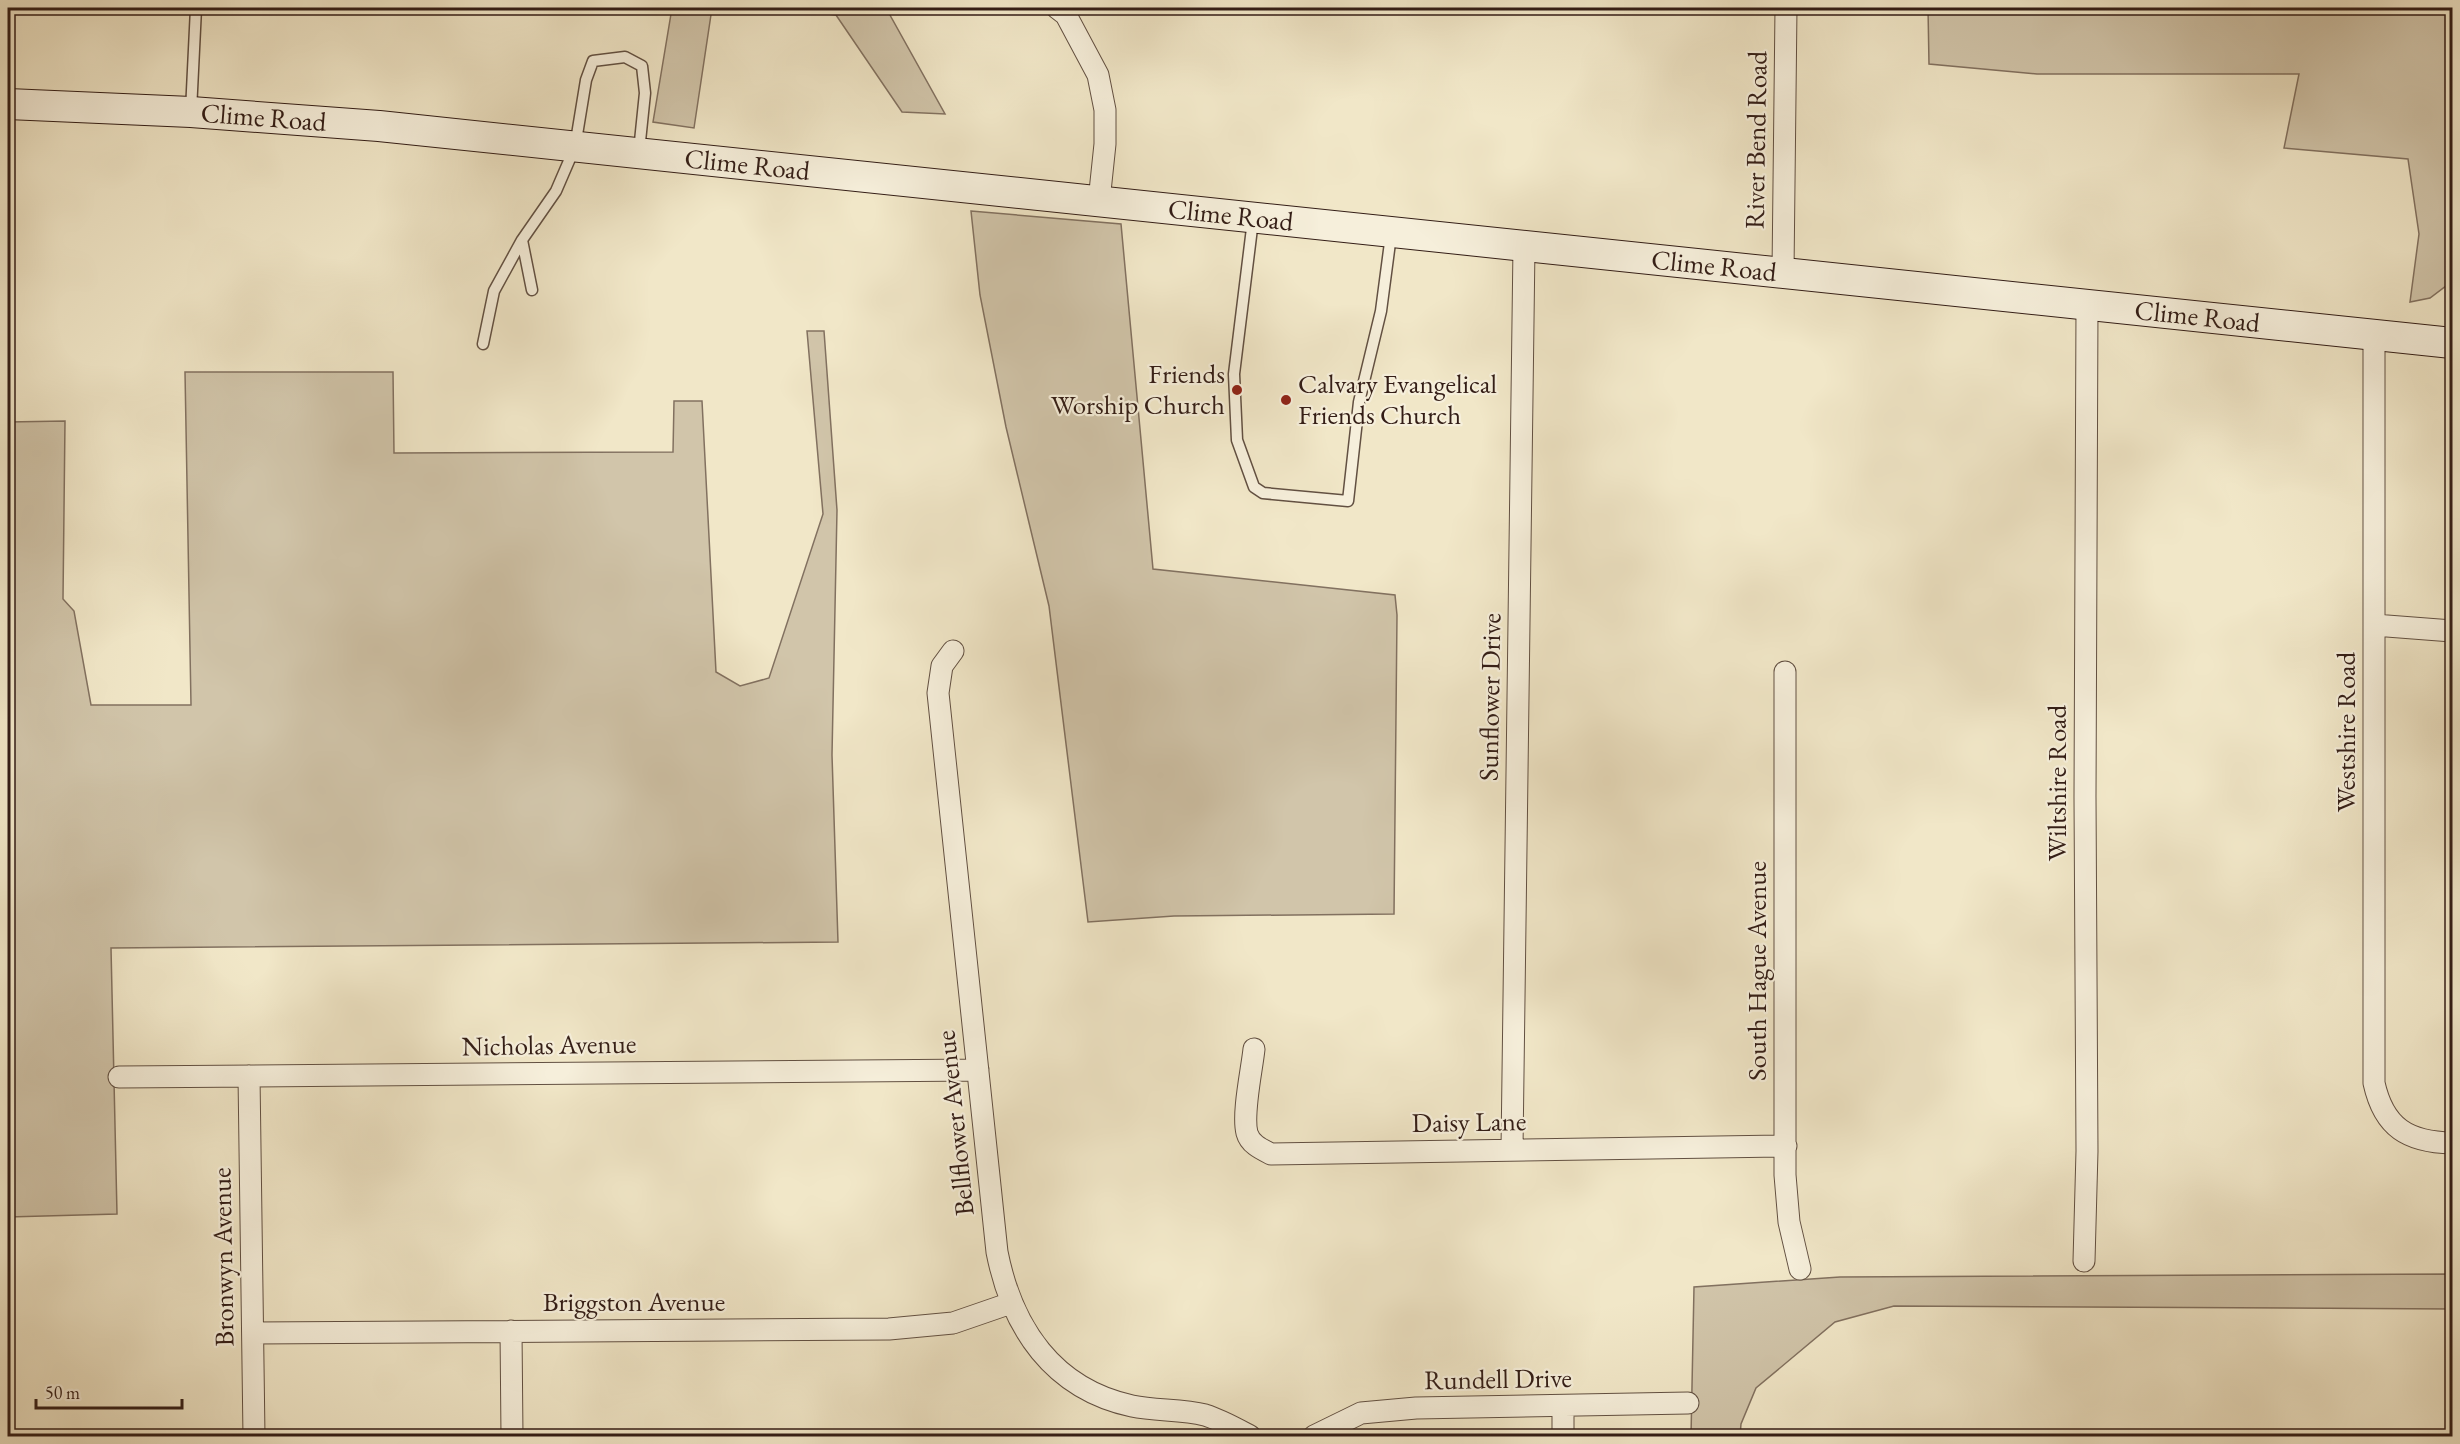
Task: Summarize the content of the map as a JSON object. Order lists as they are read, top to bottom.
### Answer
{
  "streets": {
    "main road": ["Clime Road"],
    "street": [
      "River Bend Road",
      "Sunflower Drive",
      "Westshire Road",
      "Wiltshire Road",
      "South Hague Avenue",
      "Nicholas Avenue",
      "Daisy Lane",
      "Bellflower Avenue",
      "Bronwyn Avenue",
      "Briggston Avenue",
      "Rundell Drive"
    ]
  },
  "crossings": [
    ["Clime Road", "River Bend Road"],
    ["Clime Road", "Sunflower Drive"],
    ["Clime Road", "Westshire Road"],
    ["Clime Road", "Wiltshire Road"],
    ["Sunflower Drive", "Daisy Lane"],
    ["South Hague Avenue", "Daisy Lane"],
    ["Nicholas Avenue", "Bellflower Avenue"],
    ["Nicholas Avenue", "Bronwyn Avenue"],
    ["Bellflower Avenue", "Briggston Avenue"],
    ["Bronwyn Avenue", "Briggston Avenue"]
  ],
  "places": ["Friends Worship Church", "Calvary Evangelical Friends Church"],
  "scale_bar": "50 m"
}
